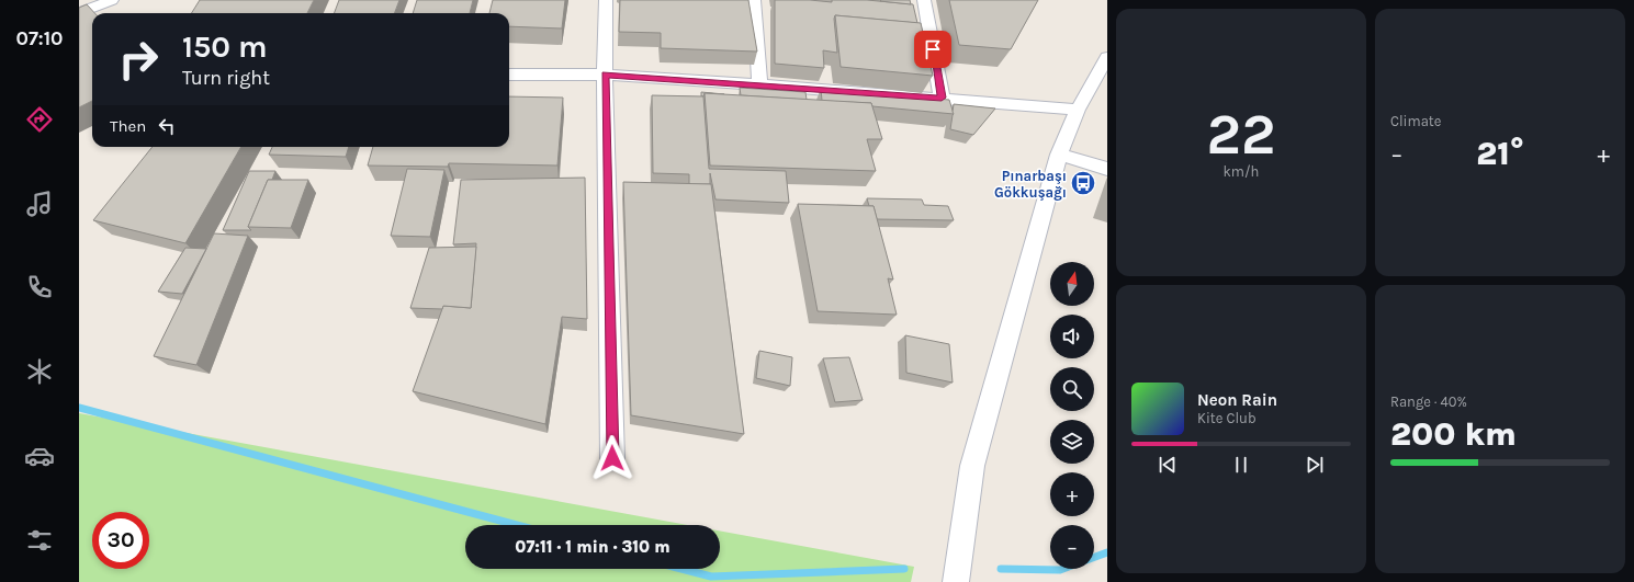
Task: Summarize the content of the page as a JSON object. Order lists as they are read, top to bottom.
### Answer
{
  "places": {
    "bus stop": ["Pınarbaşı Gökkuşağı"]
  },
  "north": "top",
  "page": {
    "tabs": "07:10",
    "tile": [
      ["22", "km/h"],
      "Climate",
      ["Range · 40%", "200 km"]
    ],
    "turn": ["150 m", "Turn right"],
    "then": "Then",
    "heat": ["−", "21°", "+"],
    "map_buttons": ["+", "−"],
    "song": ["Neon Rain", "Kite Club"],
    "limit": "30",
    "trip": "07:11 · 1 min · 310 m"
  }
}
